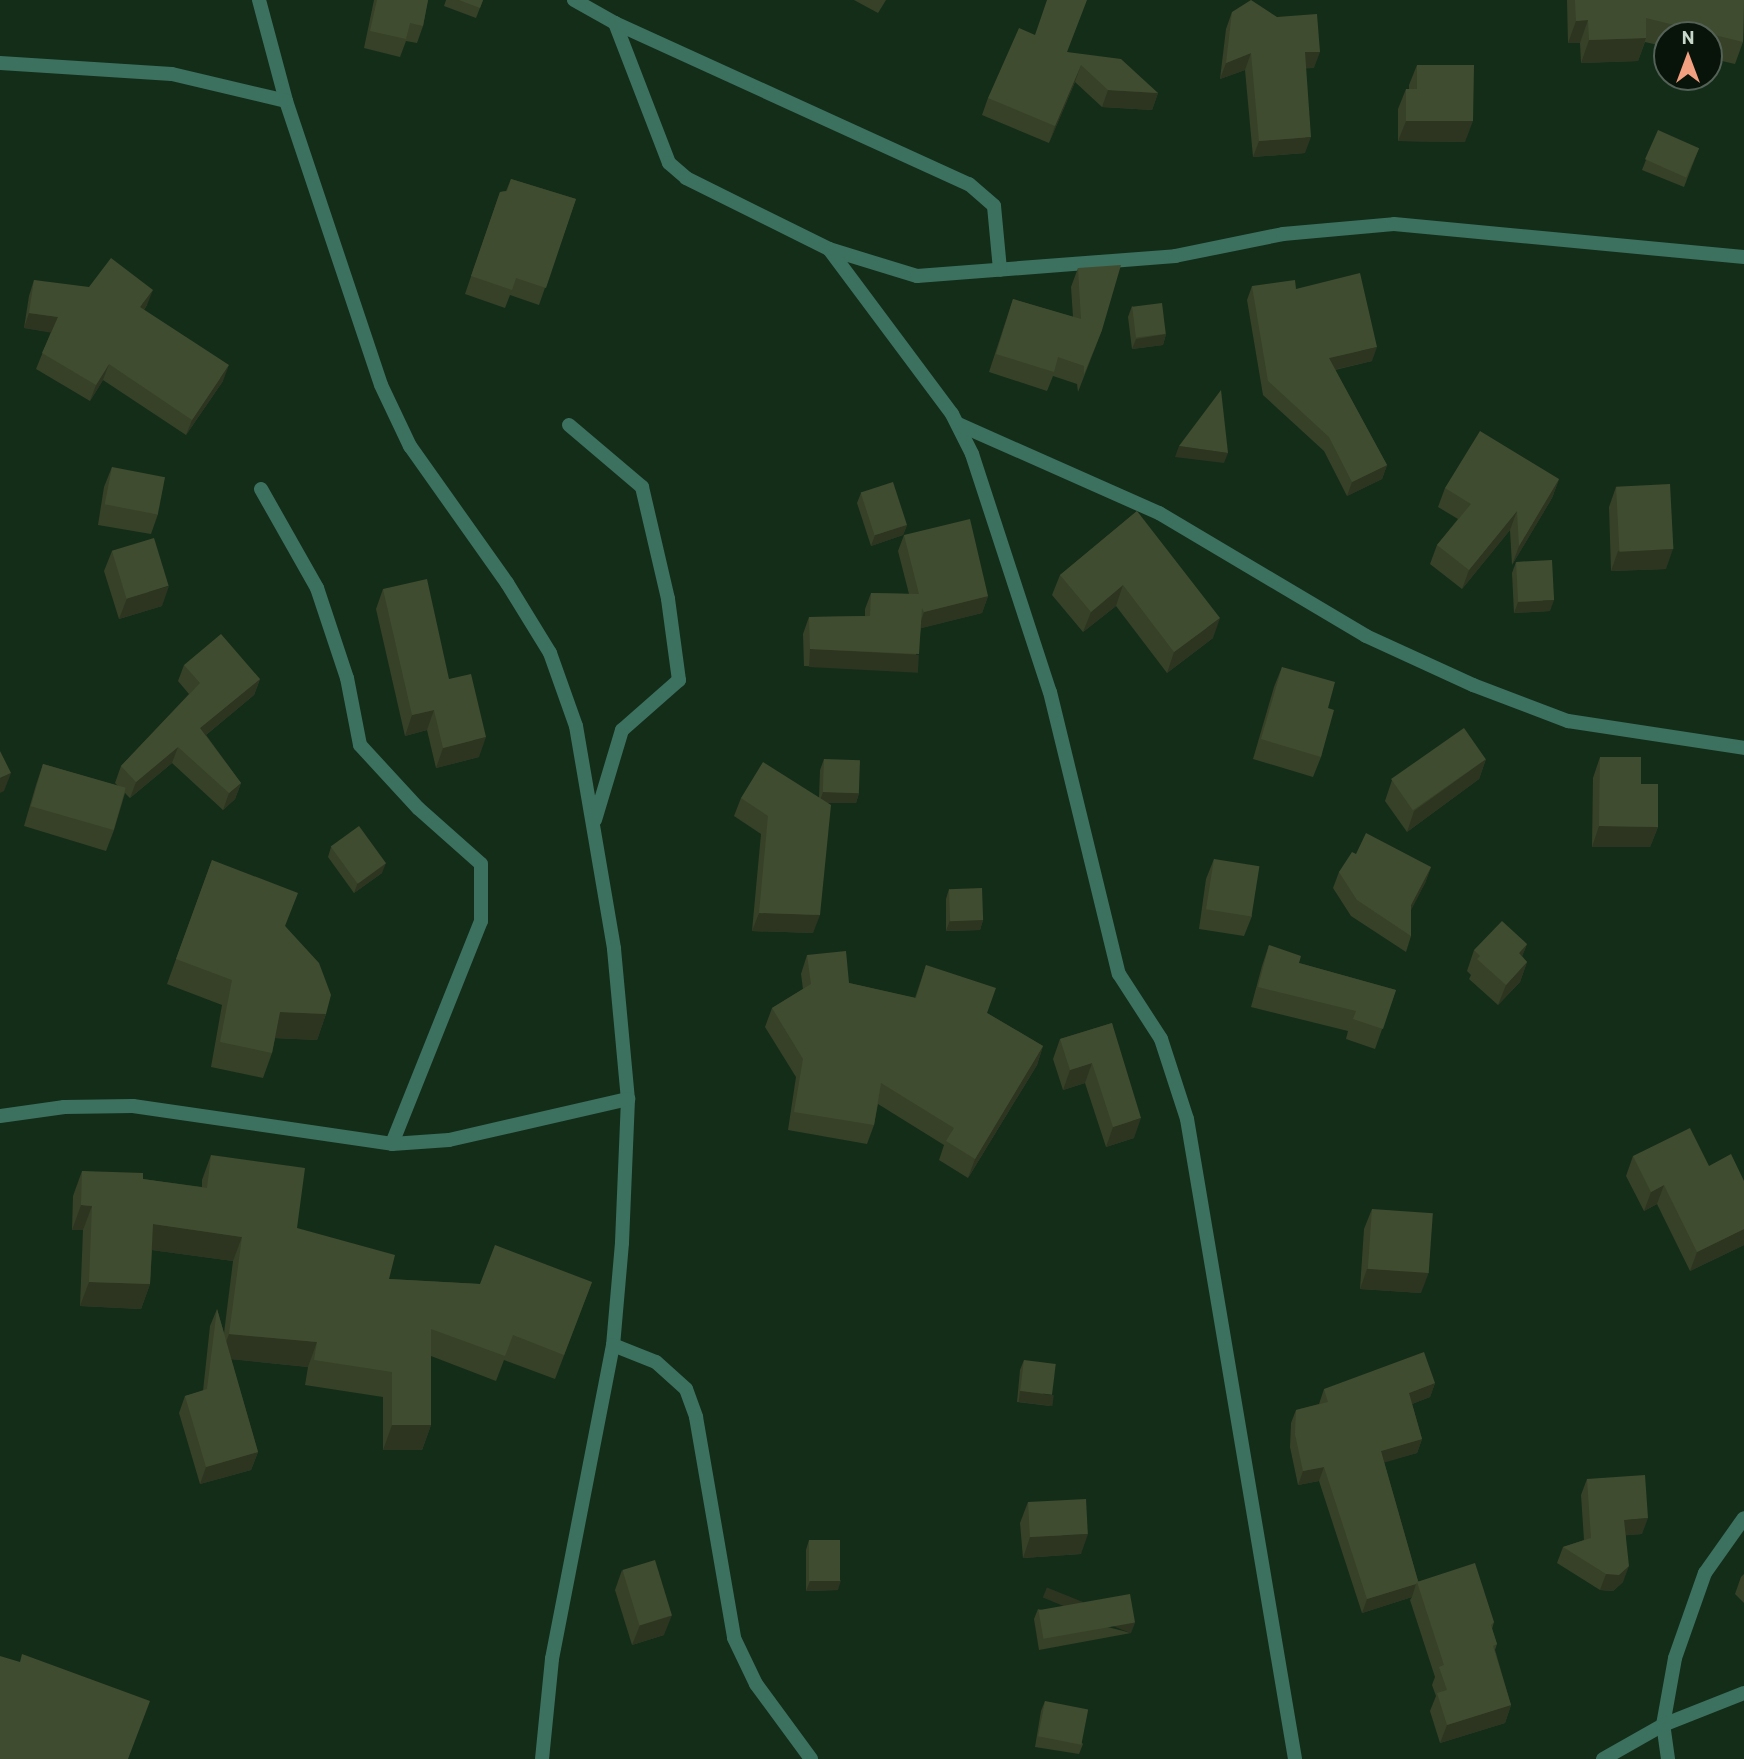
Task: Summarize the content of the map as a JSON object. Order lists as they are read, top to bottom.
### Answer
{
  "north": "top"
}
